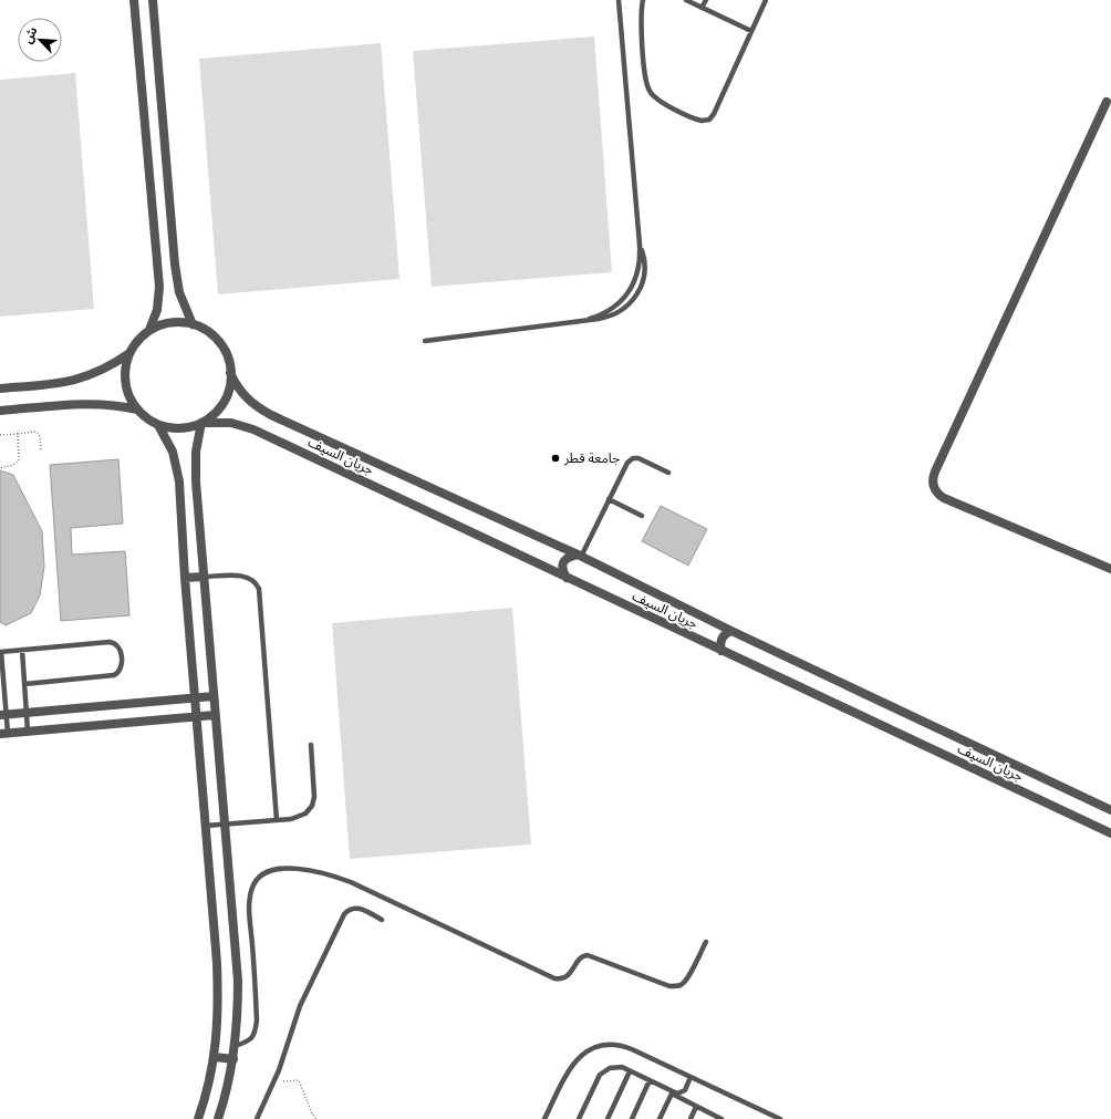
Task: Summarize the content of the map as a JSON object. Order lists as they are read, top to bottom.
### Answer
{
  "streets": {
    "street": ["جريان السيف"]
  },
  "places": ["جامعة قطر"],
  "north": "top left"
}
